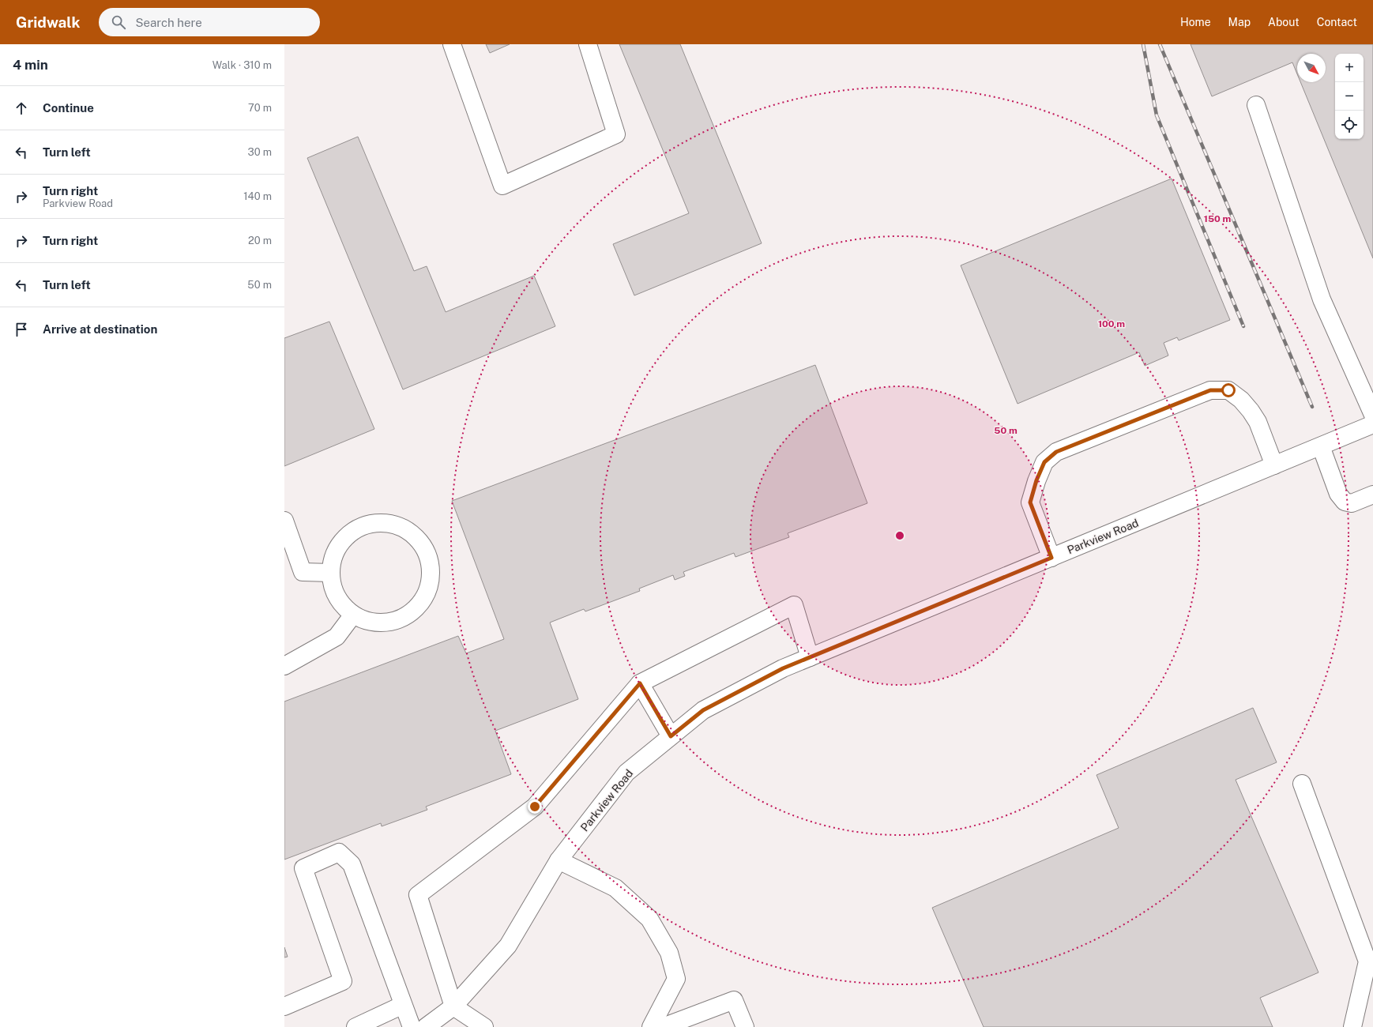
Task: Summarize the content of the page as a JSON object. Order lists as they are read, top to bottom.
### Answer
{
  "streets": {
    "street": ["Parkview Road"]
  },
  "north": "bottom right",
  "page": {
    "header": "Gridwalk",
    "search": "Search here",
    "nav": [
      "Home",
      "Map",
      "About",
      "Contact"
    ],
    "heading": ["4 min", "Walk · 310 m"],
    "map_buttons": ["+", "−"],
    "list": [
      ["Continue", "70 m"],
      ["Turn left", "30 m"],
      ["Turn right", "Parkview Road", "140 m"],
      ["Turn right", "20 m"],
      ["Turn left", "50 m"],
      "Arrive at destination"
    ]
  },
  "rings": ["150 m", "100 m", "50 m"]
}
